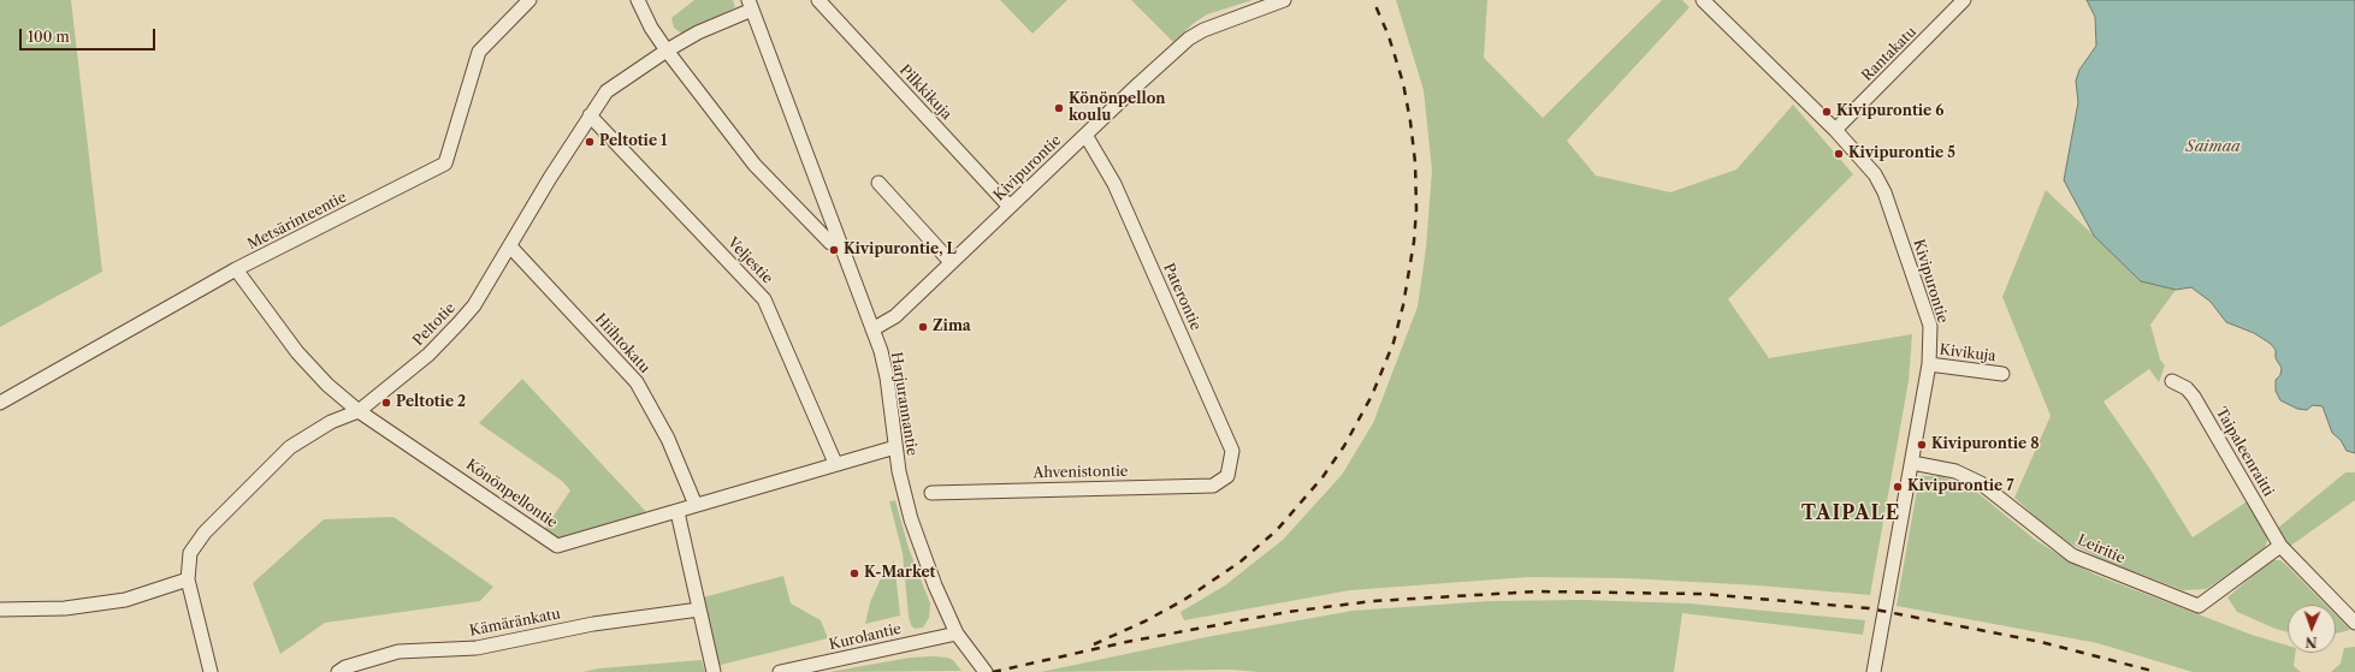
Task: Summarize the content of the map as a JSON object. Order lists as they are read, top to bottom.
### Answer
{
  "streets": {
    "street": [
      "Rantakatu",
      "Pilkkikuja",
      "Kivipurontie",
      "Metsärinteentie",
      "Veljestie",
      "Paterontie",
      "Peltotie",
      "Hiihtokatu",
      "Kivikuja",
      "Harjurannantie",
      "Taipaleenraitti",
      "Ahvenistontie",
      "Könönpellontie",
      "Leiritie",
      "Kämäränkatu",
      "Kurolantie"
    ]
  },
  "crossings": [
    ["Rantakatu", "Kivipurontie"],
    ["Pilkkikuja", "Kivipurontie"],
    ["Kivipurontie", "Paterontie"],
    ["Kivipurontie", "Kivikuja"],
    ["Kivipurontie", "Harjurannantie"],
    ["Kivipurontie", "Leiritie"],
    ["Metsärinteentie", "Könönpellontie"],
    ["Veljestie", "Peltotie"],
    ["Veljestie", "Könönpellontie"],
    ["Paterontie", "Ahvenistontie"],
    ["Peltotie", "Hiihtokatu"],
    ["Peltotie", "Harjurannantie"],
    ["Peltotie", "Könönpellontie"],
    ["Hiihtokatu", "Könönpellontie"],
    ["Harjurannantie", "Könönpellontie"],
    ["Harjurannantie", "Kurolantie"],
    ["Taipaleenraitti", "Leiritie"]
  ],
  "districts": ["TAIPALE"],
  "water": ["Saimaa"],
  "places": [
    "Könönpellon koulu",
    "Kivipurontie 6",
    "Peltotie 1",
    "Kivipurontie 5",
    "Kivipurontie, L",
    "Zima",
    "Peltotie 2",
    "Kivipurontie 8",
    "Kivipurontie 7",
    "K-Market"
  ],
  "scale_bar": "100 m",
  "north": "bottom"
}
